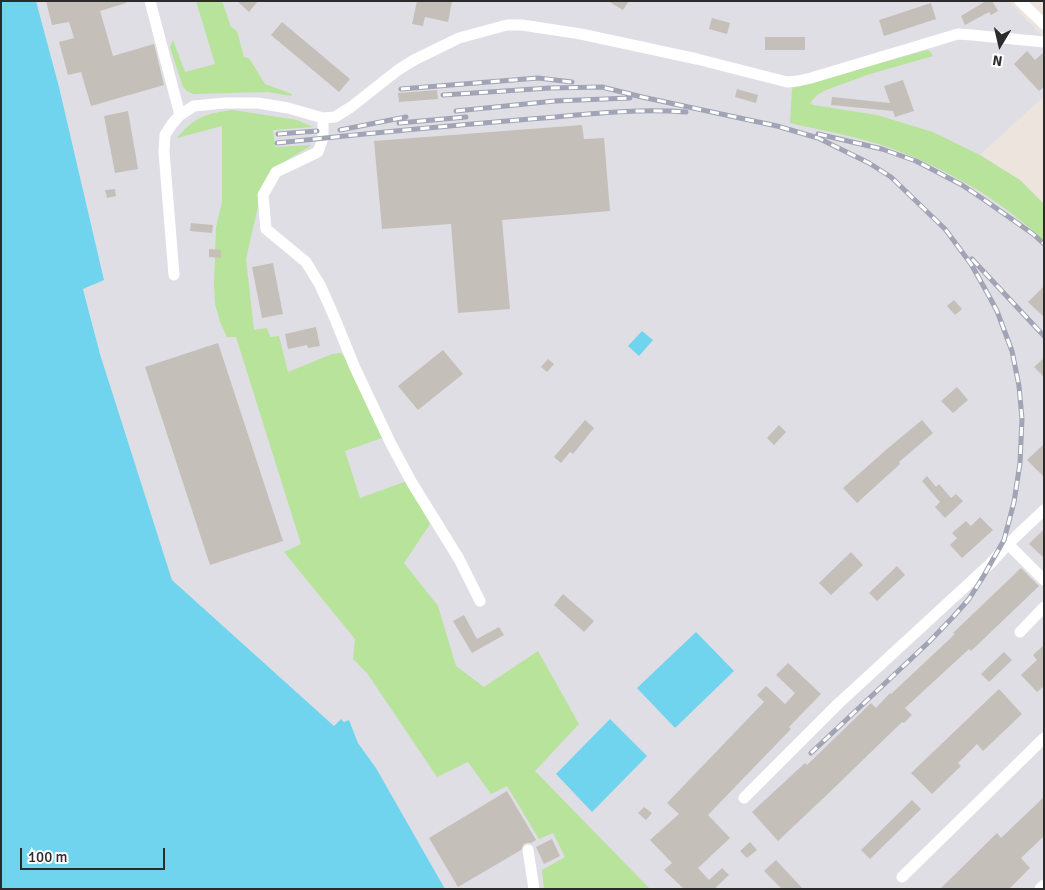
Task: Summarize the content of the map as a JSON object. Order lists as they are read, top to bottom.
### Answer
{
  "scale_bar": "100 m",
  "north": "bottom"
}
